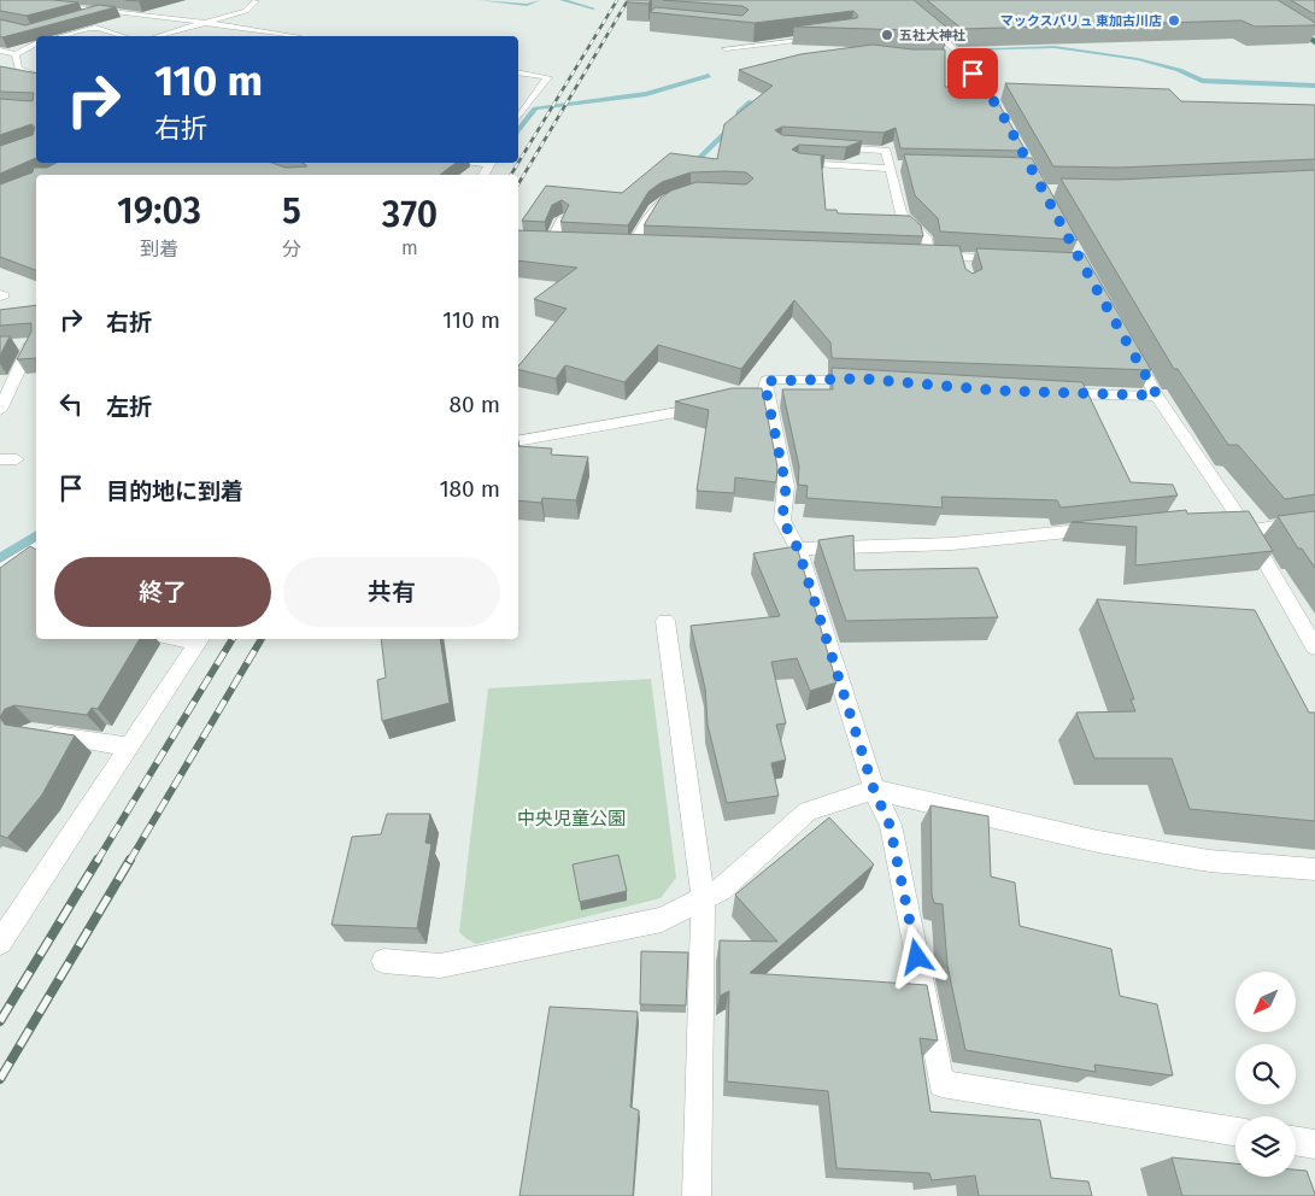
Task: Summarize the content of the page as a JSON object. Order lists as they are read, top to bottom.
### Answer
{
  "parks": ["中央児童公園"],
  "places": ["マックスバリュ 東加古川店", "五社大神社"],
  "north": "bottom left",
  "page": {
    "turn": ["110 m", "右折"],
    "eta": [
      "19:03",
      "到着",
      "5",
      "分",
      "370",
      "m"
    ],
    "list": [
      {
        "name": "右折",
        "value": "110 m"
      },
      {
        "name": "左折",
        "value": "80 m"
      },
      {
        "name": "目的地に到着",
        "value": "180 m"
      }
    ],
    "buttons": ["終了", "共有"]
  }
}
